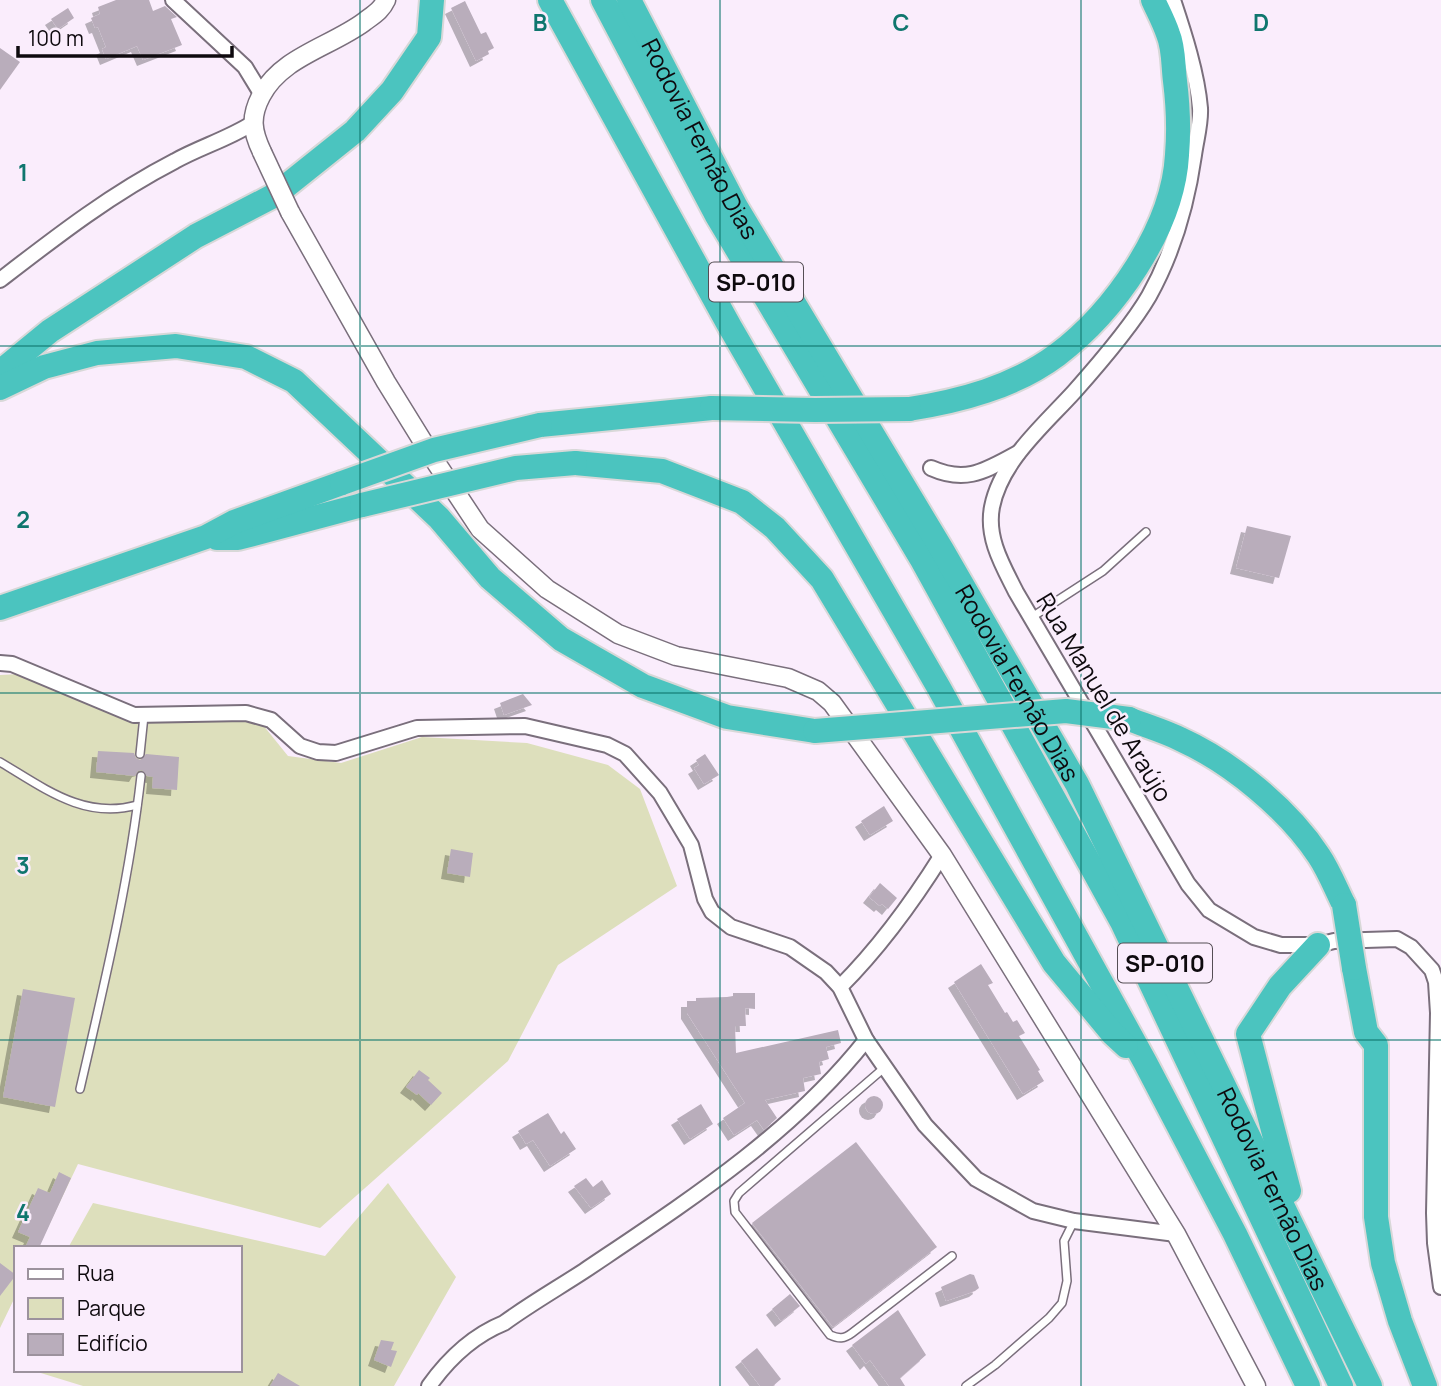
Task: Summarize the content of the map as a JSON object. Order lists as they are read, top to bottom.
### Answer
{
  "streets": {
    "highway": ["Rodovia Fernão Dias", "SP-010"],
    "street": ["Rua Manuel de Araújo"]
  },
  "legend": ["Rua", "Parque", "Edifício"],
  "scale_bar": "100 m",
  "grid": {
    "columns": ["B", "C", "D"],
    "rows": [
      "1",
      "2",
      "3",
      "4"
    ]
  }
}
